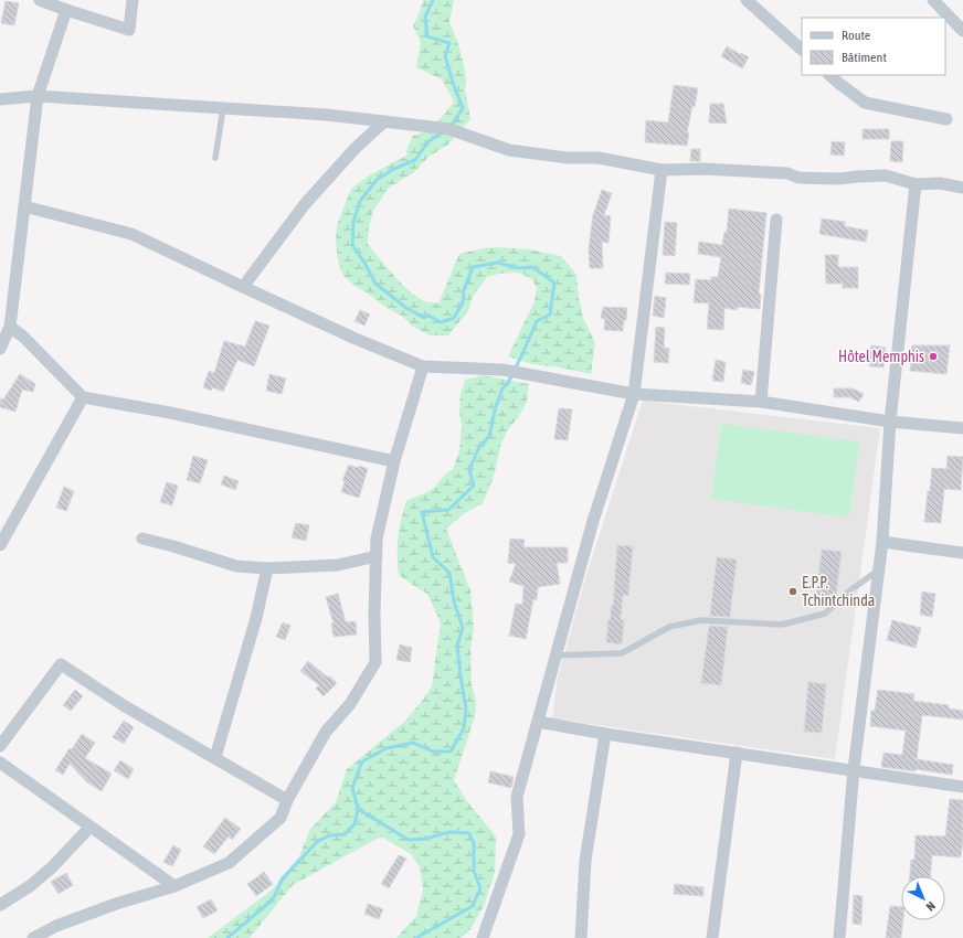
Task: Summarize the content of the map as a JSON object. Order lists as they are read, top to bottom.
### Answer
{
  "places": ["Hôtel Memphis", "E.P.P. Tchintchinda"],
  "legend": ["Route", "Bâtiment"],
  "north": "bottom right"
}
